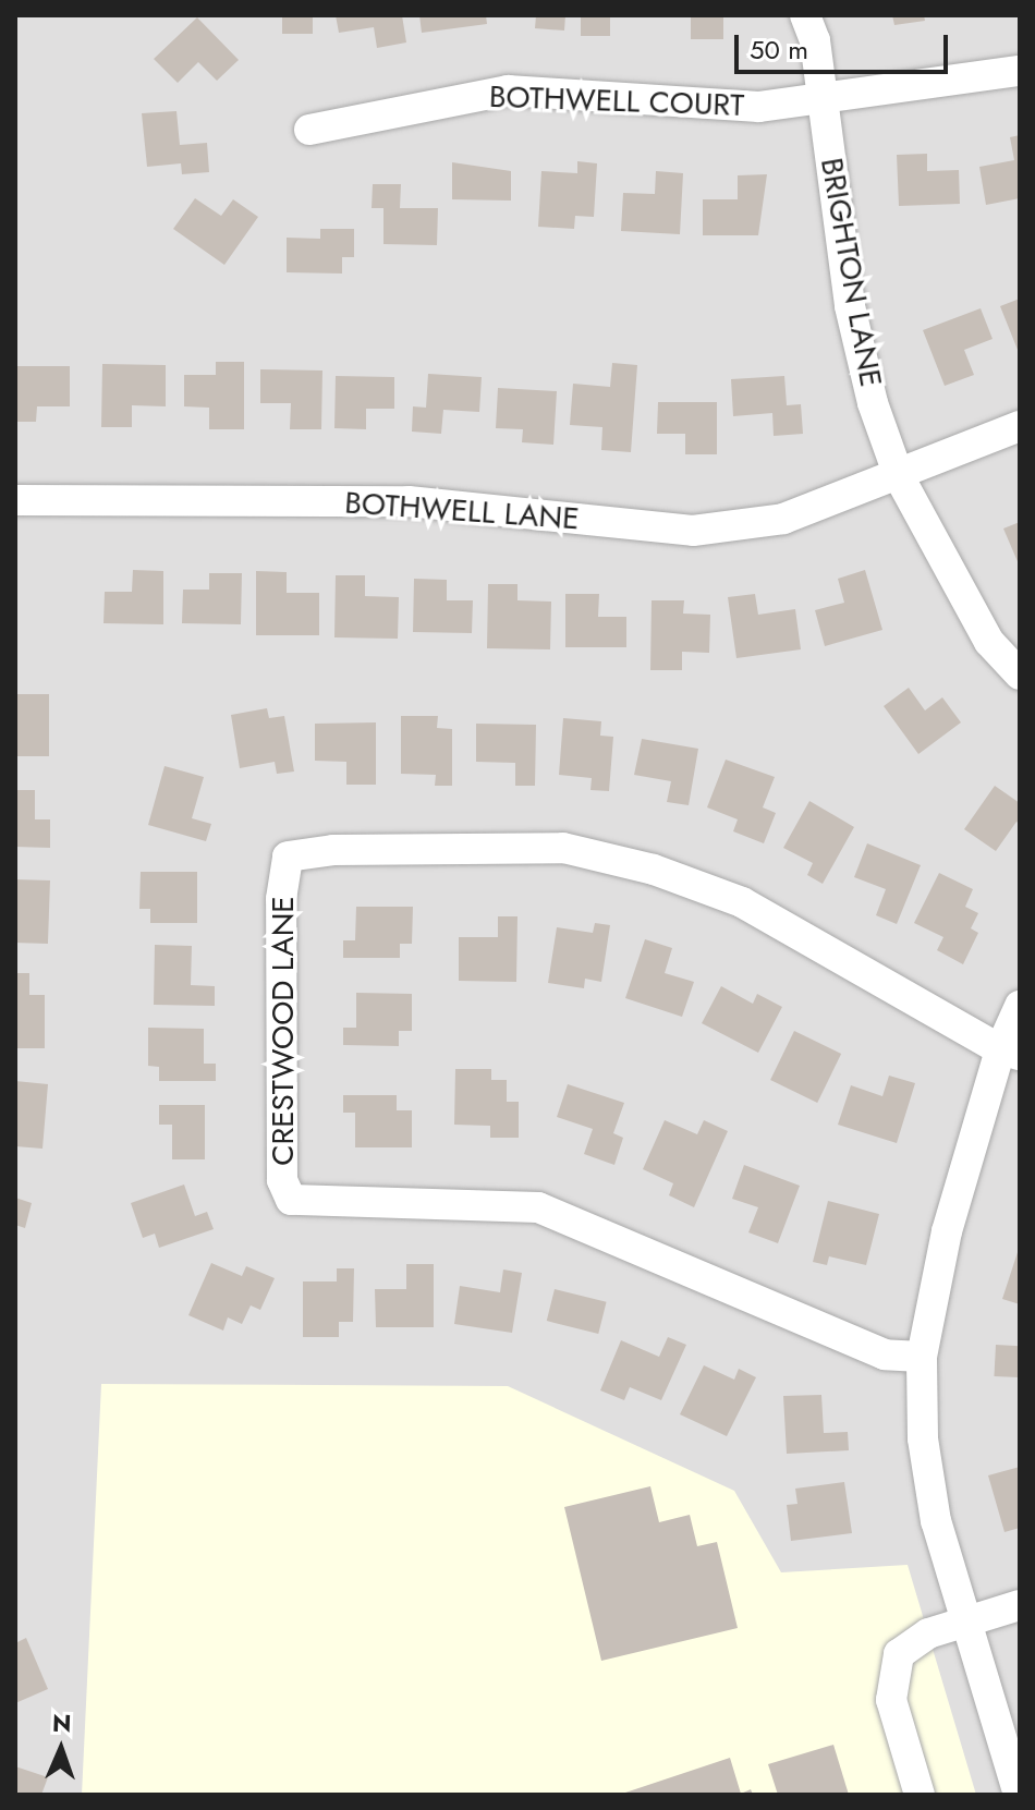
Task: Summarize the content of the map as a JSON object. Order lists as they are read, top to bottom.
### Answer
{
  "streets": {
    "street": [
      "BOTHWELL COURT",
      "BRIGHTON LANE",
      "BOTHWELL LANE",
      "CRESTWOOD LANE"
    ]
  },
  "crossings": [
    ["BOTHWELL COURT", "BRIGHTON LANE"],
    ["BRIGHTON LANE", "BOTHWELL LANE"]
  ],
  "scale_bar": "50 m",
  "north": "top"
}
